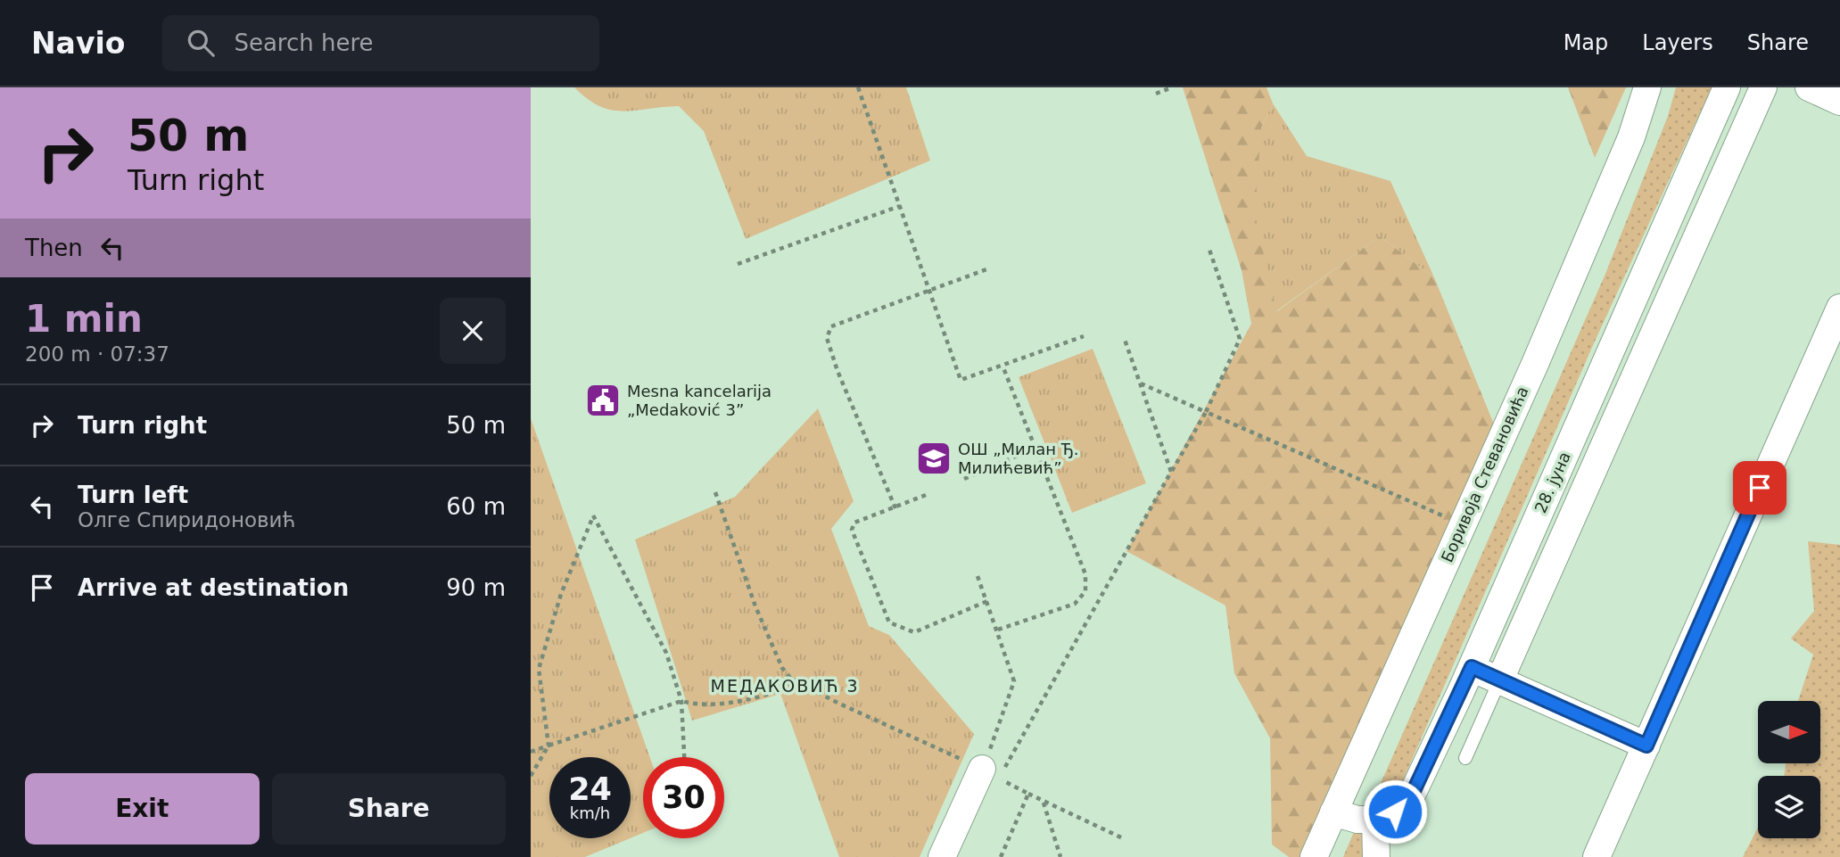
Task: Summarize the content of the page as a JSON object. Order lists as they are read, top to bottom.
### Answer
{
  "streets": {
    "street": ["Боривоја Стевановића", "28. јуна"]
  },
  "districts": ["МЕДАКОВИЋ 3"],
  "places": {
    "public building": ["Mesna kancelarija „Medaković 3”"],
    "school or university": ["ОШ „Милан Ђ. Милићевић”"]
  },
  "north": "right",
  "page": {
    "header": "Navio",
    "search": "Search here",
    "nav": ["Map", "Layers", "Share"],
    "turn": ["50 m", "Turn right"],
    "then": "Then",
    "heading": ["1 min", "200 m · 07:37"],
    "list": [
      {
        "name": "Turn right",
        "value": "50 m"
      },
      {
        "name": "Turn left",
        "note": "Олге Спиридоновић",
        "value": "60 m"
      },
      {
        "name": "Arrive at destination",
        "value": "90 m"
      }
    ],
    "speed": "24 km/h",
    "limit": "30",
    "buttons": ["Exit", "Share"]
  }
}
